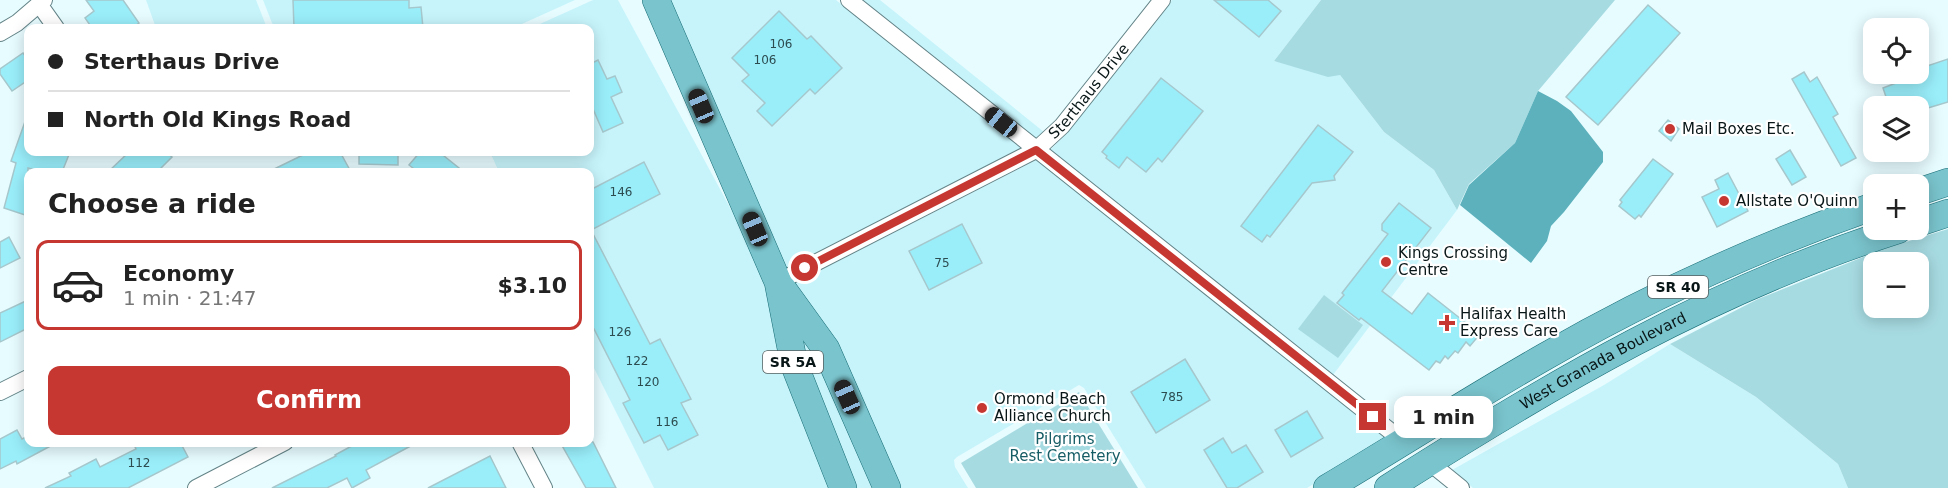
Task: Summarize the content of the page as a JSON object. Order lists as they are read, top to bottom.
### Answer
{
  "streets": {
    "main road": ["SR 40", "West Granada Boulevard", "SR 5A"],
    "street": ["Sterthaus Drive"]
  },
  "crossings": [
    ["Sterthaus Drive", "SR 5A"]
  ],
  "parks": ["Pilgrims Rest Cemetery"],
  "places": {
    "other": [
      "Mail Boxes Etc.",
      "Allstate O'Quinn",
      "Kings Crossing Centre",
      "Ormond Beach Alliance Church"
    ],
    "health": ["Halifax Health Express Care"]
  },
  "house_numbers": [
    "106",
    "106",
    "146",
    "75",
    "126",
    "122",
    "120",
    "785",
    "116",
    "112"
  ],
  "page": {
    "map_buttons": ["+", "−"],
    "banner": ["Sterthaus Drive", "North Old Kings Road"],
    "heading": "Choose a ride",
    "list": [
      {
        "name": "Economy",
        "note": "1 min · 21:47",
        "value": "$3.10"
      }
    ],
    "buttons": "Confirm",
    "bubble": "1 min"
  }
}
